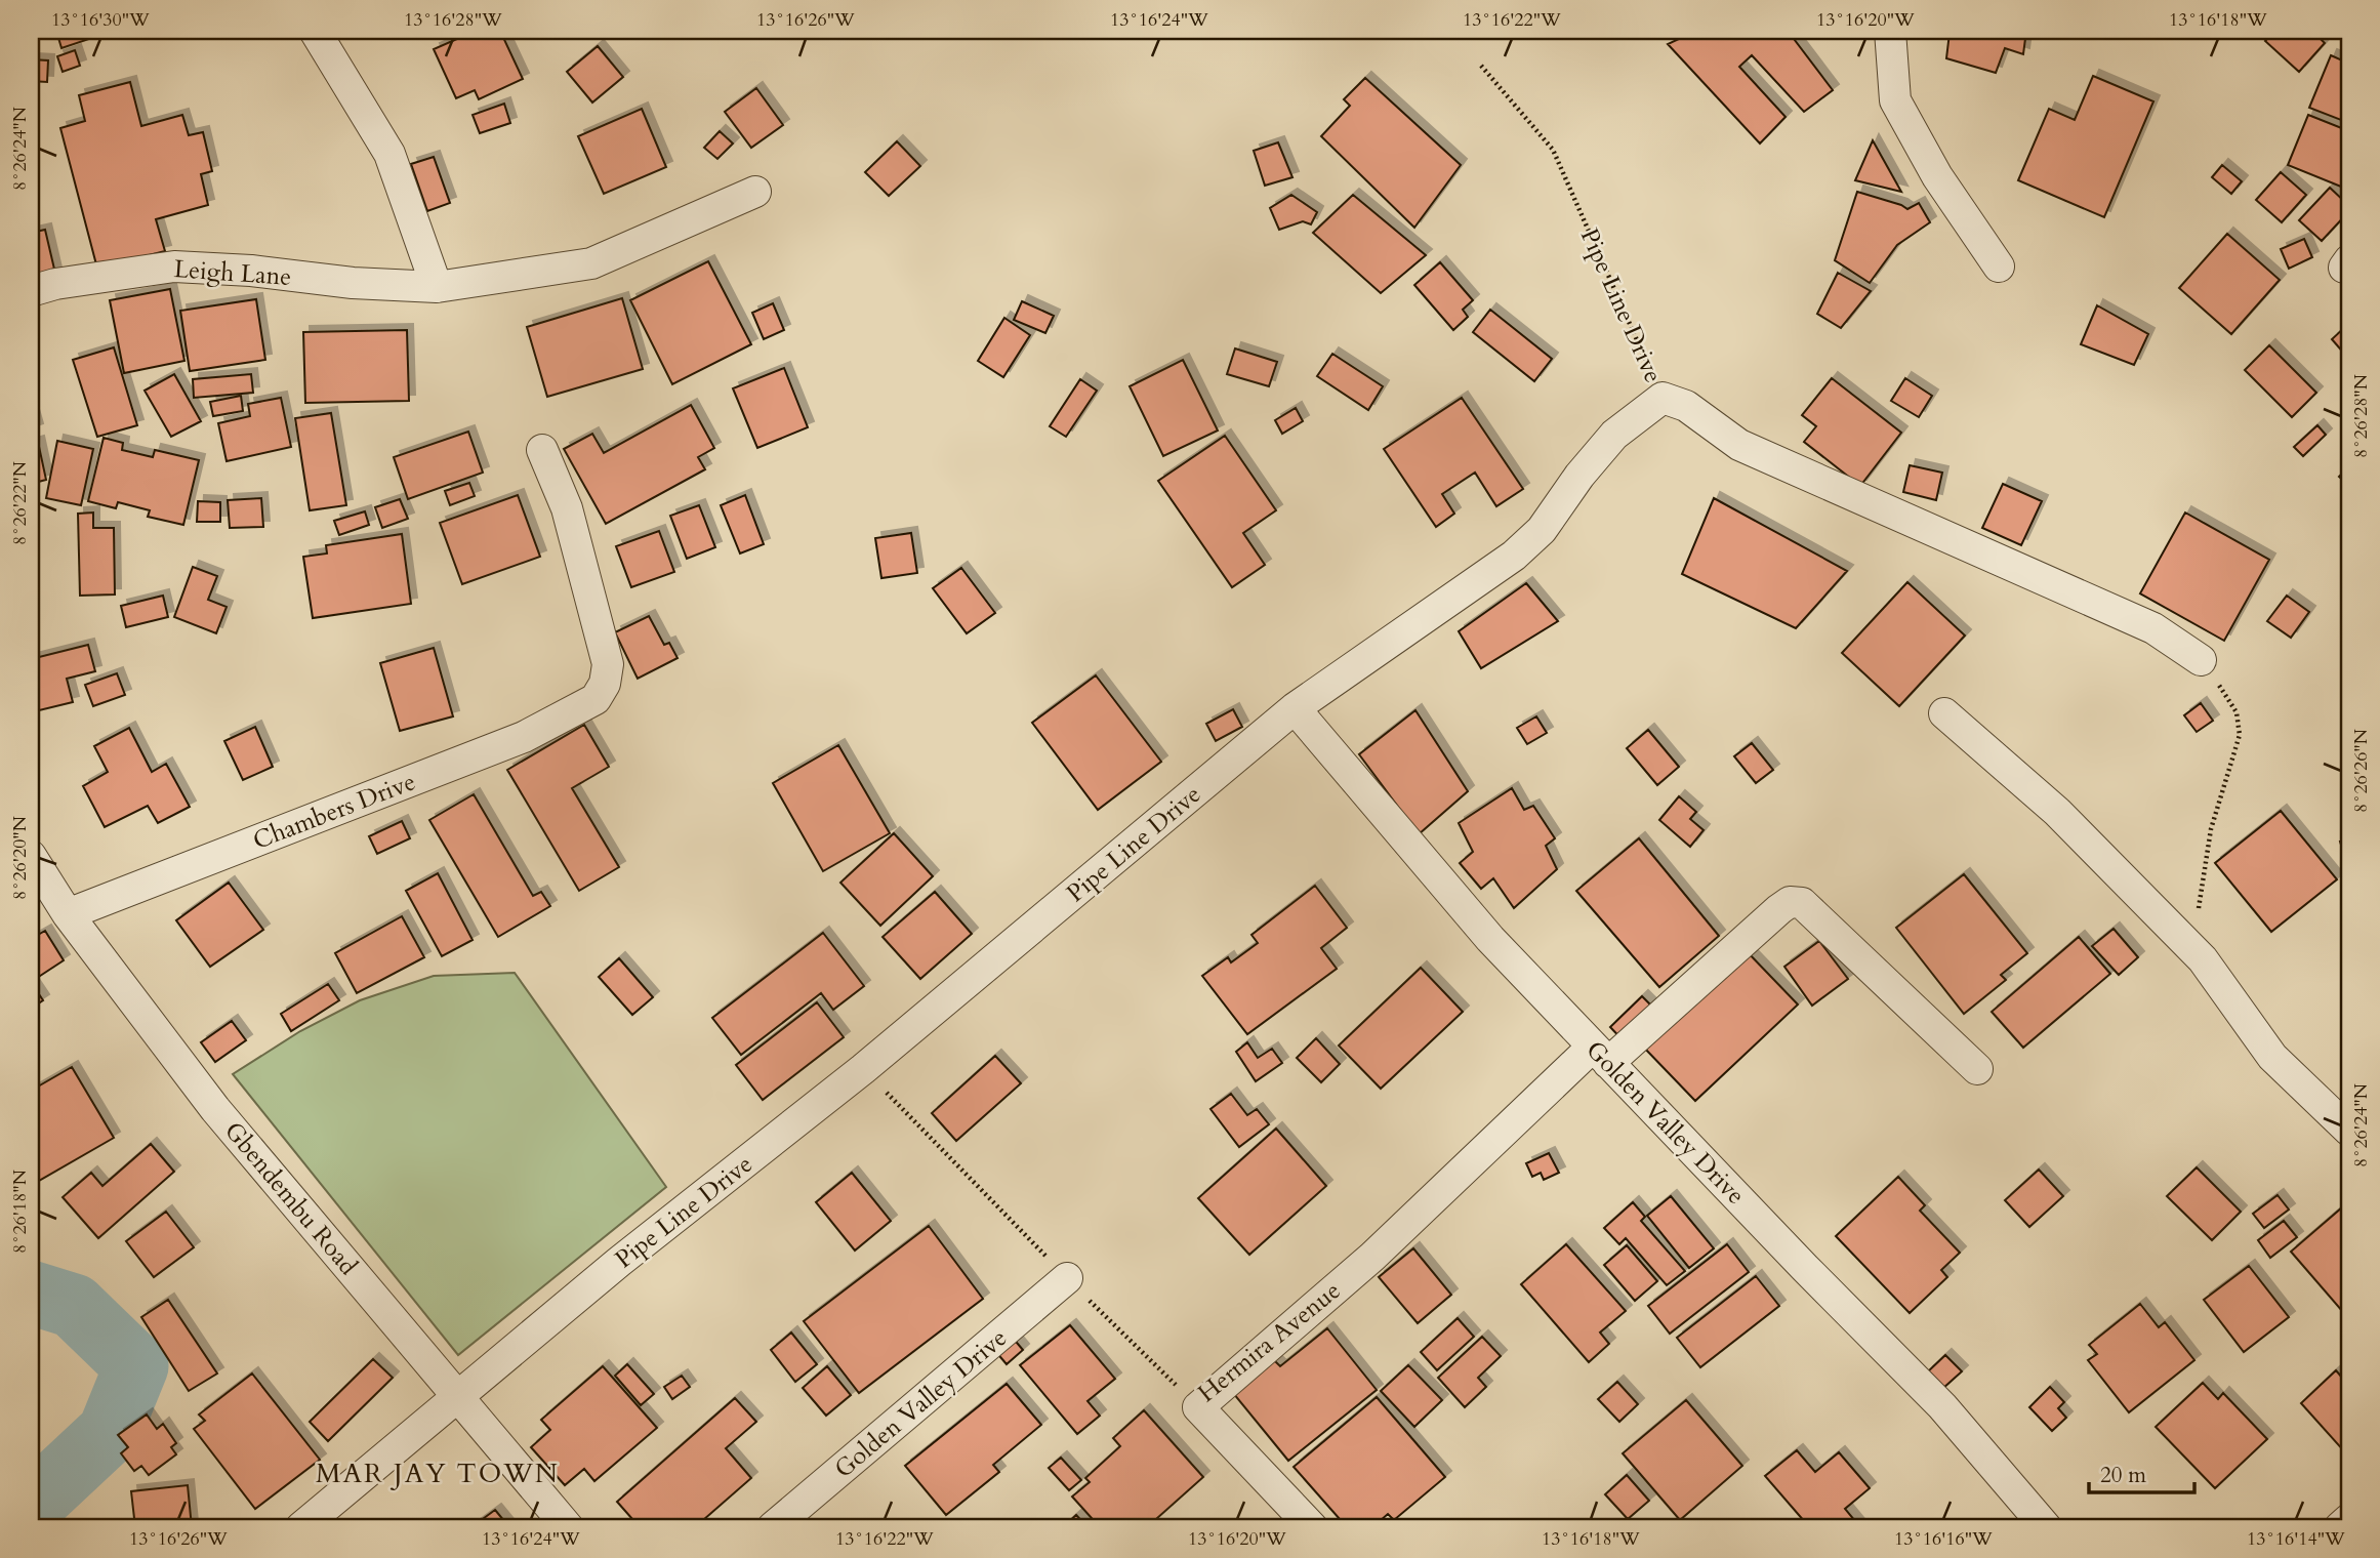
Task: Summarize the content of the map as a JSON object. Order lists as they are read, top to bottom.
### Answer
{
  "streets": {
    "street": [
      "Leigh Lane",
      "Pipe Line Drive",
      "Chambers Drive",
      "Golden Valley Drive",
      "Gbendembu Road",
      "Hermira Avenue"
    ]
  },
  "crossings": [
    ["Pipe Line Drive", "Golden Valley Drive"],
    ["Pipe Line Drive", "Gbendembu Road"],
    ["Pipe Line Drive", "Hermira Avenue"],
    ["Chambers Drive", "Gbendembu Road"],
    ["Golden Valley Drive", "Hermira Avenue"]
  ],
  "districts": ["MAR JAY TOWN"],
  "scale_bar": "20 m",
  "coordinates": [
    "13°16'30\"W",
    "13°16'28\"W",
    "13°16'26\"W",
    "13°16'24\"W",
    "13°16'22\"W",
    "13°16'20\"W",
    "13°16'18\"W",
    "8°26'24\"N",
    "8°26'28\"N",
    "8°26'22\"N",
    "8°26'26\"N",
    "8°26'20\"N",
    "8°26'18\"N",
    "13°16'16\"W",
    "13°16'14\"W"
  ]
}
